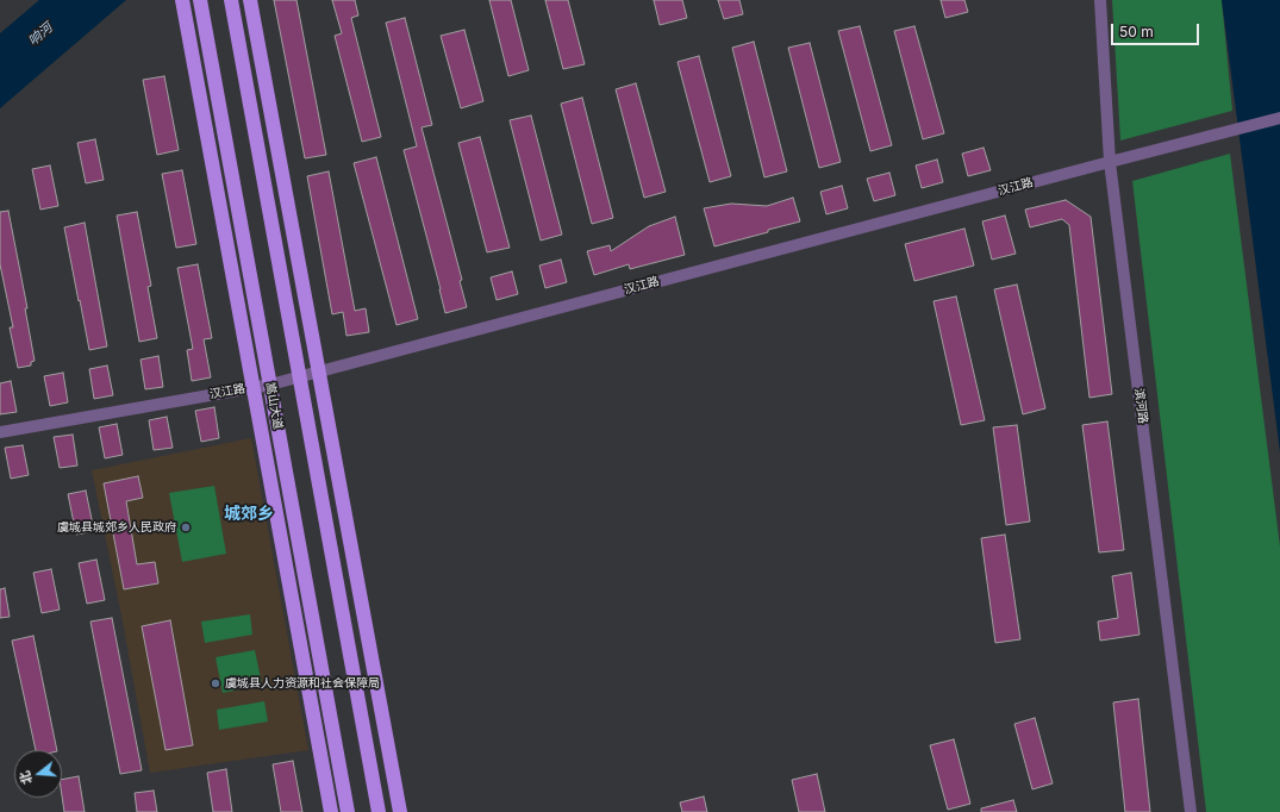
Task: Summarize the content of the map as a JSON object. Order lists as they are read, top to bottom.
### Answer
{
  "streets": {
    "main road": ["嵩山大道"],
    "street": ["汉江路", "滨河路"]
  },
  "crossings": [
    ["汉江路", "嵩山大道"],
    ["汉江路", "滨河路"]
  ],
  "districts": ["城郊乡"],
  "water": ["响河"],
  "places": ["虞城县城郊乡人民政府", "虞城县人力资源和社会保障局"],
  "scale_bar": "50 m",
  "north": "left"
}
